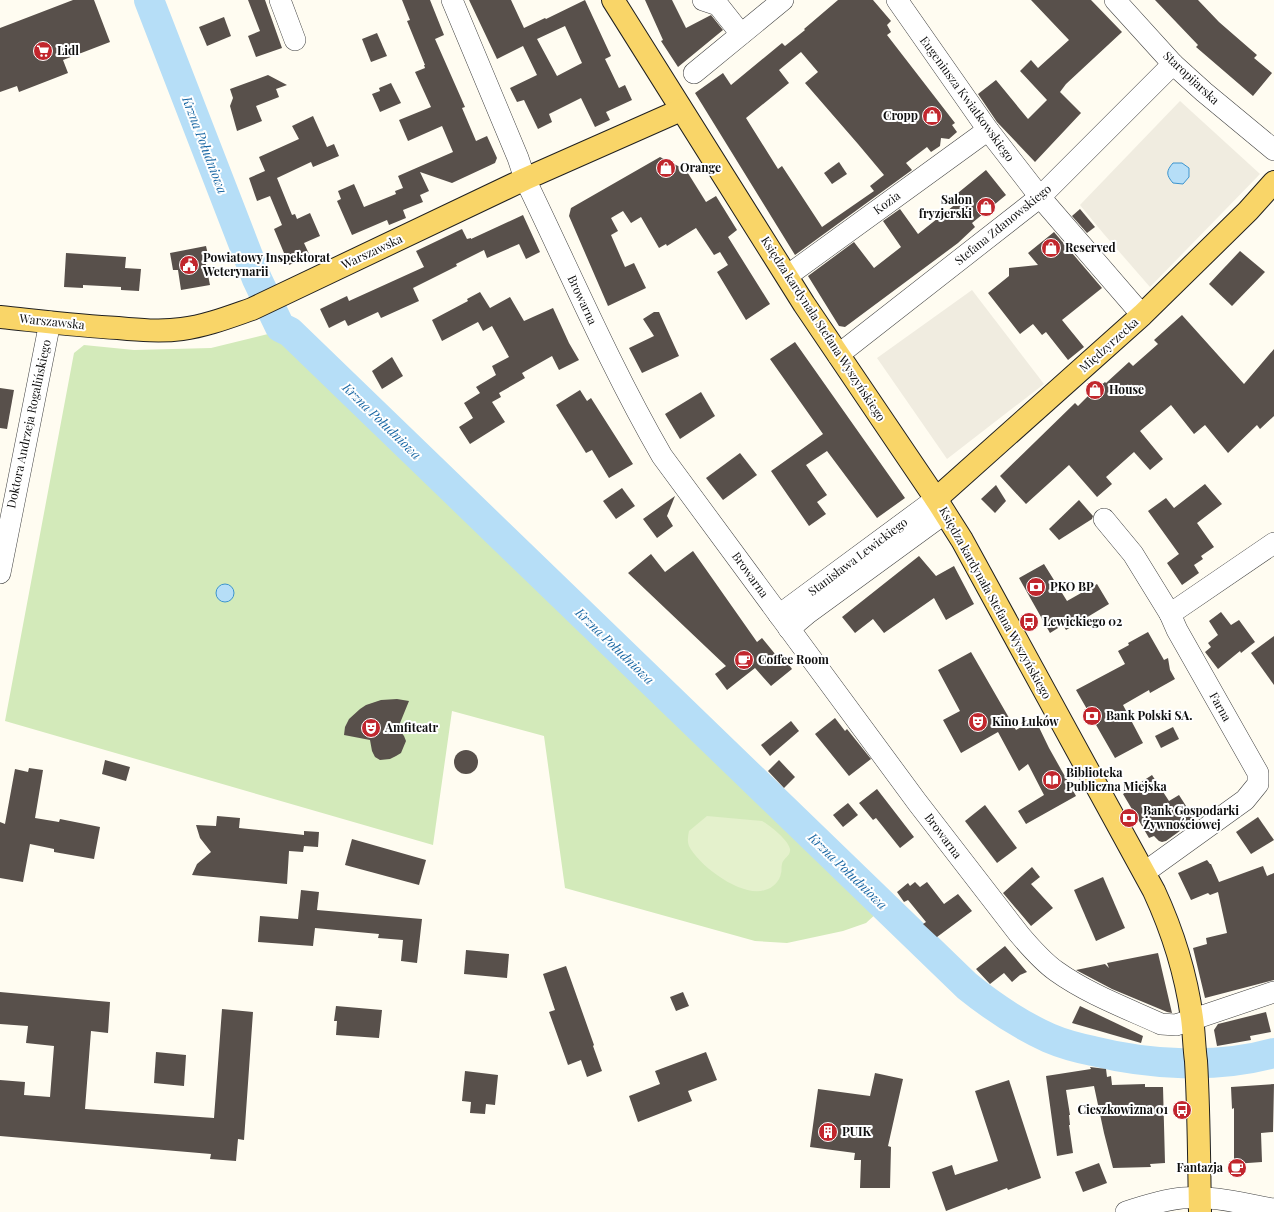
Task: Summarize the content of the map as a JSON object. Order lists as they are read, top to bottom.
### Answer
{
  "streets": {
    "main road": ["Warszawska", "Księdza kardynała Stefana Wyszyńskiego", "Międzyrzecka"],
    "street": [
      "Staropijarska",
      "Eugeniusza Kwiatkowskiego",
      "Kozia",
      "Stefana Zdanowskiego",
      "Browarna",
      "Doktora Andrzeja Rogalińskiego",
      "Stanisława Lewickiego",
      "Farna"
    ]
  },
  "crossings": [
    ["Staropijarska", "Stefana Zdanowskiego"],
    ["Eugeniusza Kwiatkowskiego", "Kozia"],
    ["Eugeniusza Kwiatkowskiego", "Stefana Zdanowskiego"],
    ["Eugeniusza Kwiatkowskiego", "Międzyrzecka"],
    ["Kozia", "Księdza kardynała Stefana Wyszyńskiego"],
    ["Stefana Zdanowskiego", "Księdza kardynała Stefana Wyszyńskiego"],
    ["Warszawska", "Browarna"],
    ["Warszawska", "Księdza kardynała Stefana Wyszyńskiego"],
    ["Warszawska", "Doktora Andrzeja Rogalińskiego"],
    ["Browarna", "Księdza kardynała Stefana Wyszyńskiego"],
    ["Browarna", "Stanisława Lewickiego"],
    ["Księdza kardynała Stefana Wyszyńskiego", "Międzyrzecka"],
    ["Księdza kardynała Stefana Wyszyńskiego", "Stanisława Lewickiego"],
    ["Księdza kardynała Stefana Wyszyńskiego", "Farna"],
    ["Międzyrzecka", "Stanisława Lewickiego"]
  ],
  "water": ["Krzna Południowa"],
  "places": {
    "supermarket": ["Lidl"],
    "shop": [
      "Cropp",
      "Orange",
      "Salon fryzjerski",
      "Reserved",
      "House"
    ],
    "public building": ["Powiatowy Inspektorat Weterynarii"],
    "bank": ["PKO BP", "Bank Polski SA.", "Bank Gospodarki Żywnościowej"],
    "bus stop": ["Lewickiego 02", "Cieszkowizna 01"],
    "cafe": ["Coffee Room", "Fantazja"],
    "theatre": ["Kino Łuków", "Amfiteatr"],
    "library": ["Biblioteka Publiczna Miejska"],
    "building": ["PUIK"]
  }
}
